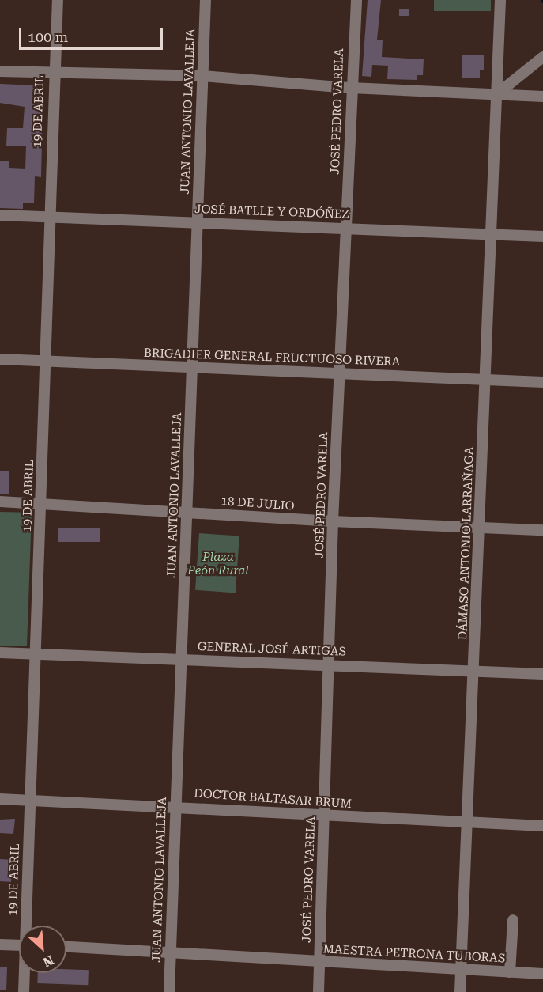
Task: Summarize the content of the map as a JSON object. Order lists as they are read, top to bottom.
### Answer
{
  "streets": {
    "street": [
      "19 DE ABRIL",
      "JUAN ANTONIO LAVALLEJA",
      "JOSÉ PEDRO VARELA",
      "JOSÉ BATLLE Y ORDÓÑEZ",
      "BRIGADIER GENERAL FRUCTUOSO RIVERA",
      "18 DE JULIO",
      "DÁMASO ANTONIO LARRAÑAGA",
      "GENERAL JOSÉ ARTIGAS",
      "DOCTOR BALTASAR BRUM",
      "MAESTRA PETRONA TUBORAS"
    ]
  },
  "crossings": [
    ["19 DE ABRIL", "JOSÉ BATLLE Y ORDÓÑEZ"],
    ["19 DE ABRIL", "BRIGADIER GENERAL FRUCTUOSO RIVERA"],
    ["19 DE ABRIL", "18 DE JULIO"],
    ["19 DE ABRIL", "GENERAL JOSÉ ARTIGAS"],
    ["19 DE ABRIL", "DOCTOR BALTASAR BRUM"],
    ["JUAN ANTONIO LAVALLEJA", "JOSÉ BATLLE Y ORDÓÑEZ"],
    ["JUAN ANTONIO LAVALLEJA", "BRIGADIER GENERAL FRUCTUOSO RIVERA"],
    ["JUAN ANTONIO LAVALLEJA", "18 DE JULIO"],
    ["JUAN ANTONIO LAVALLEJA", "GENERAL JOSÉ ARTIGAS"],
    ["JUAN ANTONIO LAVALLEJA", "DOCTOR BALTASAR BRUM"],
    ["JUAN ANTONIO LAVALLEJA", "MAESTRA PETRONA TUBORAS"],
    ["JOSÉ PEDRO VARELA", "JOSÉ BATLLE Y ORDÓÑEZ"],
    ["JOSÉ PEDRO VARELA", "BRIGADIER GENERAL FRUCTUOSO RIVERA"],
    ["JOSÉ PEDRO VARELA", "18 DE JULIO"],
    ["JOSÉ PEDRO VARELA", "GENERAL JOSÉ ARTIGAS"],
    ["JOSÉ PEDRO VARELA", "DOCTOR BALTASAR BRUM"],
    ["JOSÉ PEDRO VARELA", "MAESTRA PETRONA TUBORAS"],
    ["JOSÉ BATLLE Y ORDÓÑEZ", "DÁMASO ANTONIO LARRAÑAGA"],
    ["BRIGADIER GENERAL FRUCTUOSO RIVERA", "DÁMASO ANTONIO LARRAÑAGA"],
    ["18 DE JULIO", "DÁMASO ANTONIO LARRAÑAGA"],
    ["DÁMASO ANTONIO LARRAÑAGA", "GENERAL JOSÉ ARTIGAS"],
    ["DÁMASO ANTONIO LARRAÑAGA", "DOCTOR BALTASAR BRUM"],
    ["DÁMASO ANTONIO LARRAÑAGA", "MAESTRA PETRONA TUBORAS"]
  ],
  "parks": ["Plaza Peón Rural"],
  "scale_bar": "100 m",
  "north": "bottom right"
}
